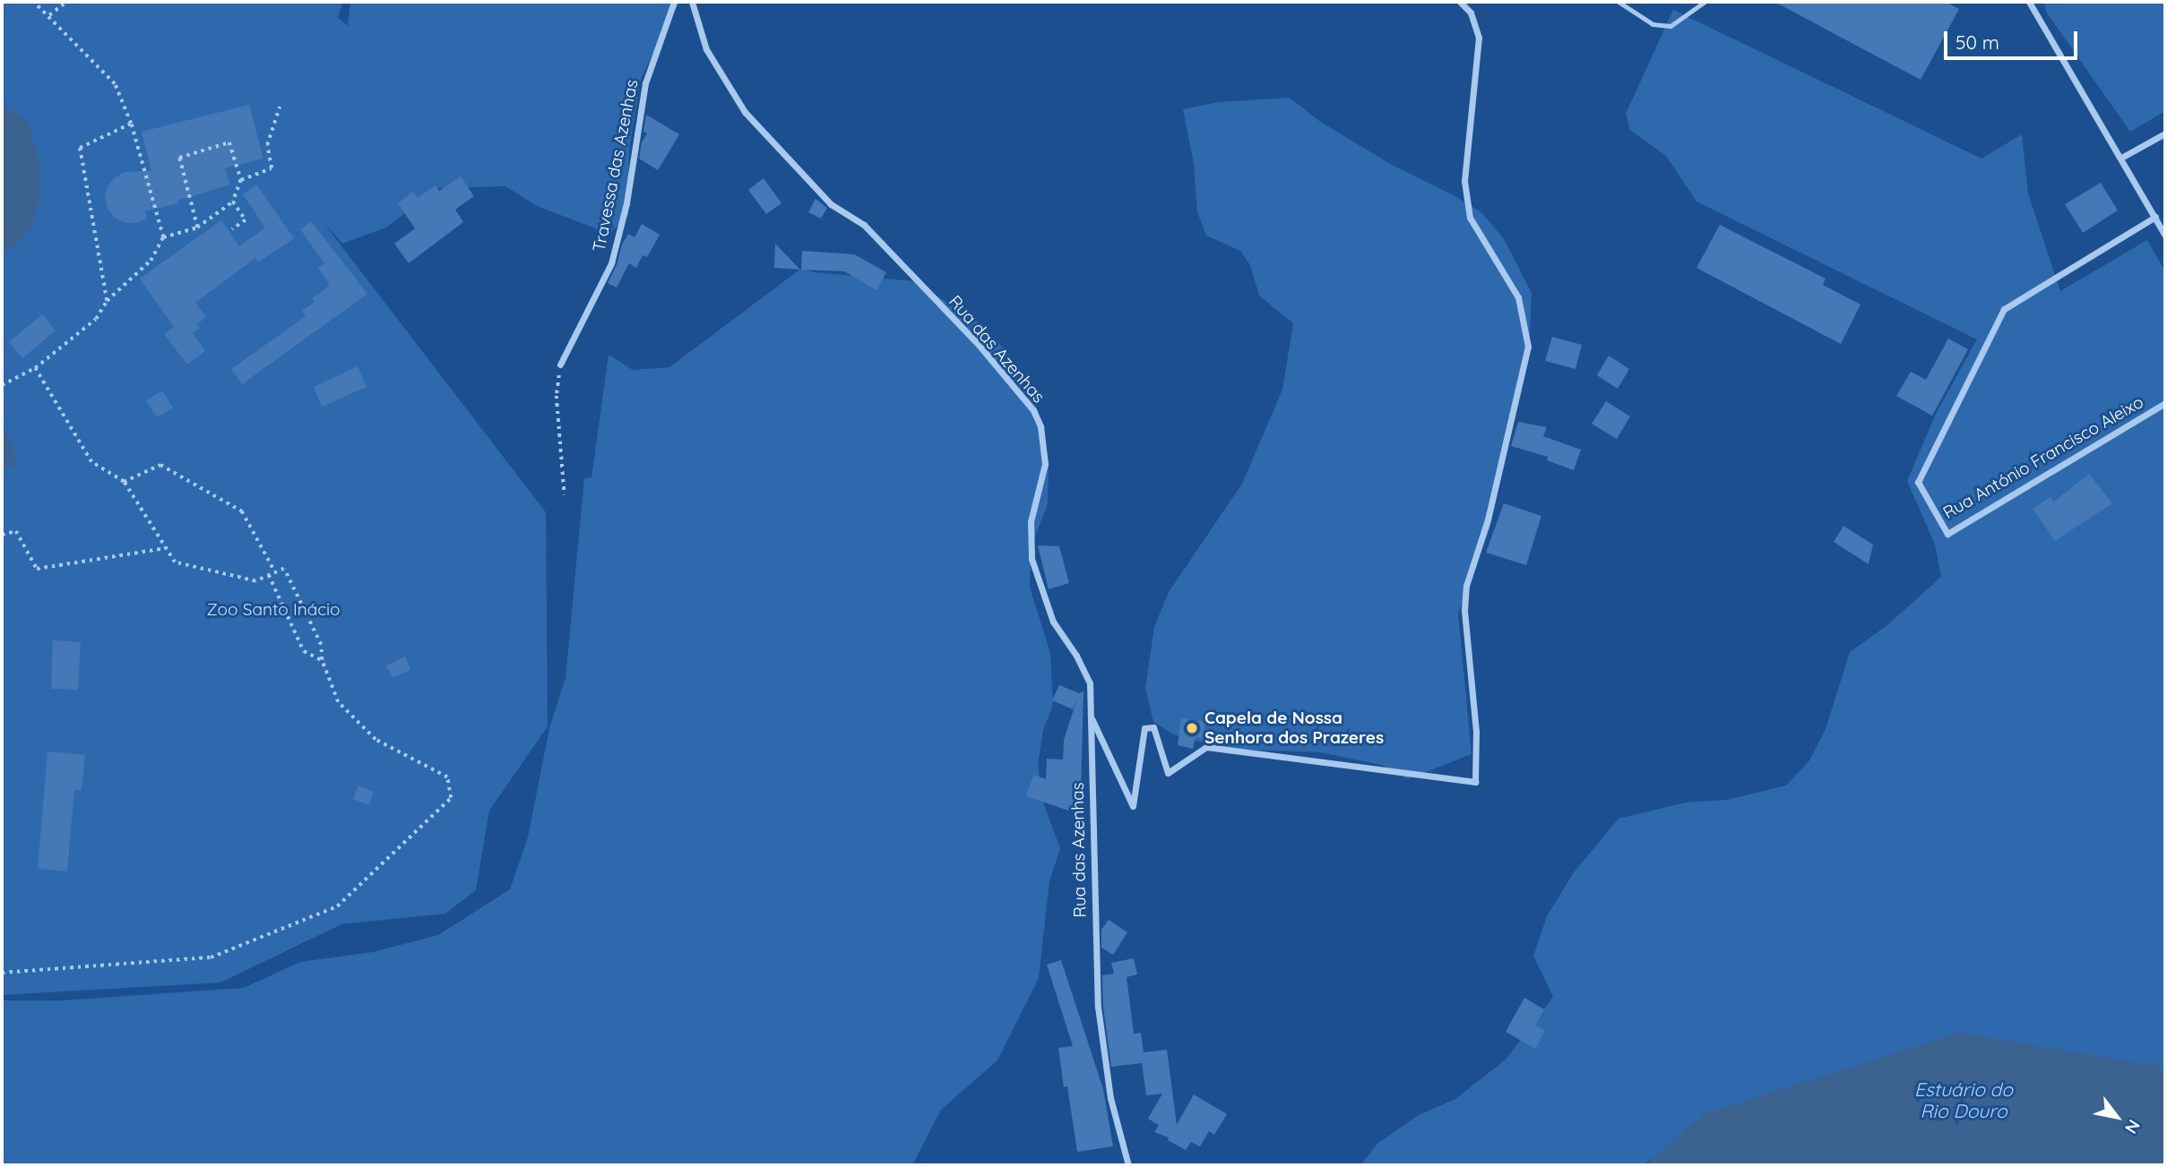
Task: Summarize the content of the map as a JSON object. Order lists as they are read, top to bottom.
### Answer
{
  "streets": {
    "street": ["Travessa das Azenhas", "Rua das Azenhas", "Rua António Francisco Aleixo"]
  },
  "water": ["Estuário do Rio Douro"],
  "parks": ["Zoo Santo Inácio"],
  "places": ["Capela de Nossa Senhora dos Prazeres"],
  "scale_bar": "50 m",
  "north": "bottom right"
}
